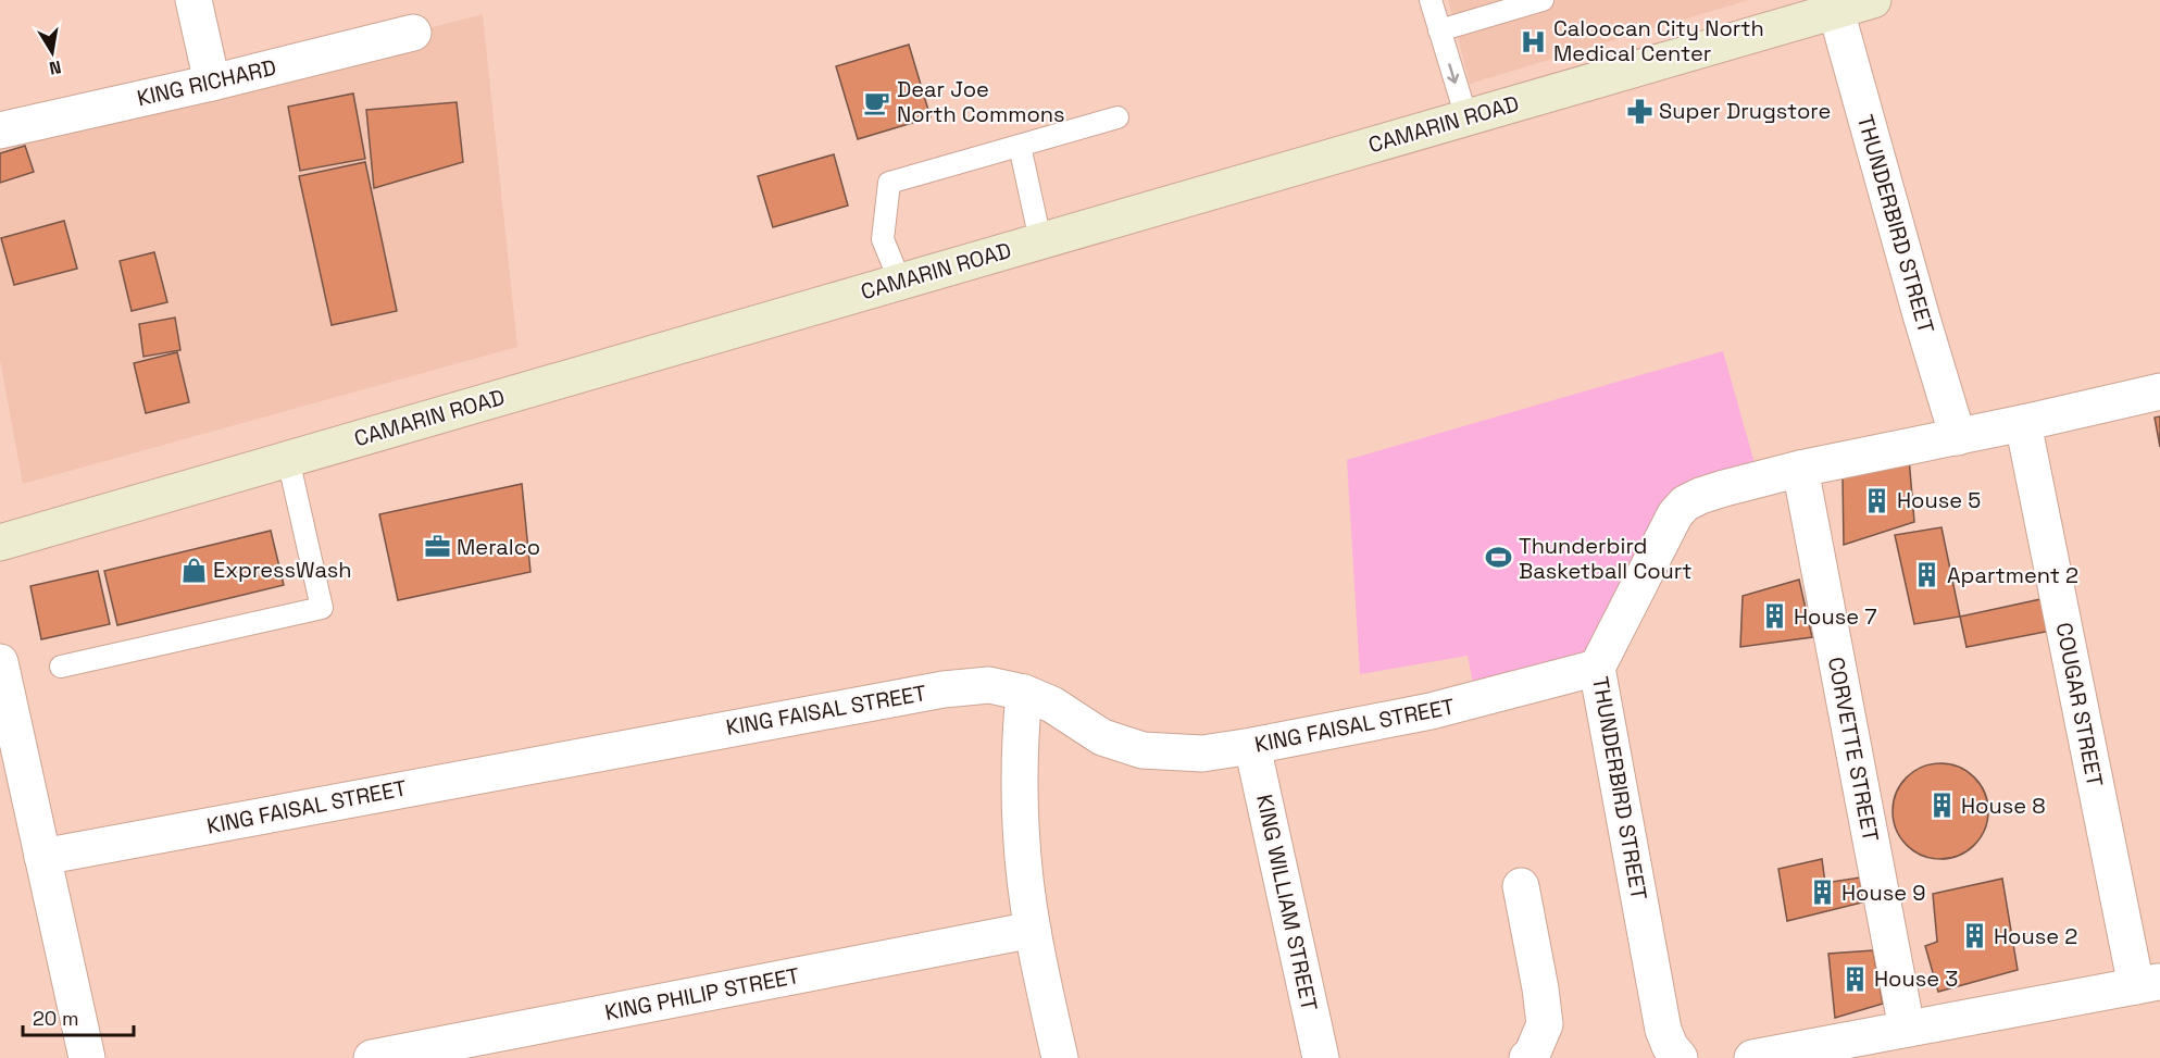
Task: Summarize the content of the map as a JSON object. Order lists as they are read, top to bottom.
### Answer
{
  "streets": {
    "main road": ["CAMARIN ROAD"],
    "street": [
      "KING RICHARD",
      "THUNDERBIRD STREET",
      "COUGAR STREET",
      "KING FAISAL STREET",
      "CORVETTE STREET",
      "KING WILLIAM STREET",
      "KING PHILIP STREET"
    ]
  },
  "crossings": [
    ["CAMARIN ROAD", "THUNDERBIRD STREET"],
    ["THUNDERBIRD STREET", "COUGAR STREET"],
    ["THUNDERBIRD STREET", "KING FAISAL STREET"],
    ["THUNDERBIRD STREET", "CORVETTE STREET"],
    ["KING FAISAL STREET", "KING WILLIAM STREET"]
  ],
  "places": {
    "hospital": ["Caloocan City North Medical Center"],
    "cafe": ["Dear Joe North Commons"],
    "pharmacy": ["Super Drugstore"],
    "building": [
      "House 5",
      "Apartment 2",
      "House 7",
      "House 8",
      "House 9",
      "House 2",
      "House 3"
    ],
    "office": ["Meralco"],
    "sports": ["Thunderbird Basketball Court"],
    "shop": ["ExpressWash"]
  },
  "scale_bar": "20 m",
  "north": "bottom"
}
